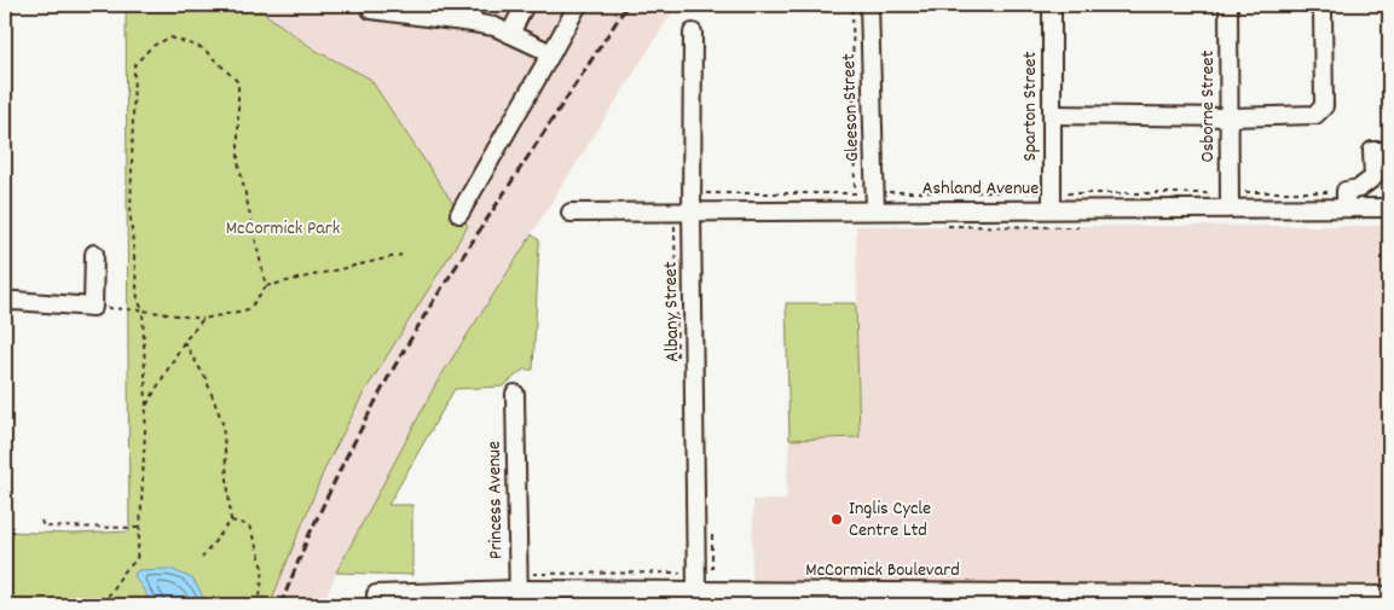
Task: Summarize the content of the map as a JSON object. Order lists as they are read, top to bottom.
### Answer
{
  "streets": {
    "street": [
      "Sparton Street",
      "Osborne Street",
      "Gleeson Street",
      "Ashland Avenue",
      "Albany Street",
      "Princess Avenue",
      "McCormick Boulevard"
    ]
  },
  "crossings": [
    ["Sparton Street", "Ashland Avenue"],
    ["Osborne Street", "Ashland Avenue"],
    ["Gleeson Street", "Ashland Avenue"],
    ["Ashland Avenue", "Albany Street"],
    ["Albany Street", "McCormick Boulevard"],
    ["Princess Avenue", "McCormick Boulevard"]
  ],
  "parks": ["McCormick Park"],
  "places": ["Inglis Cycle Centre Ltd"]
}
